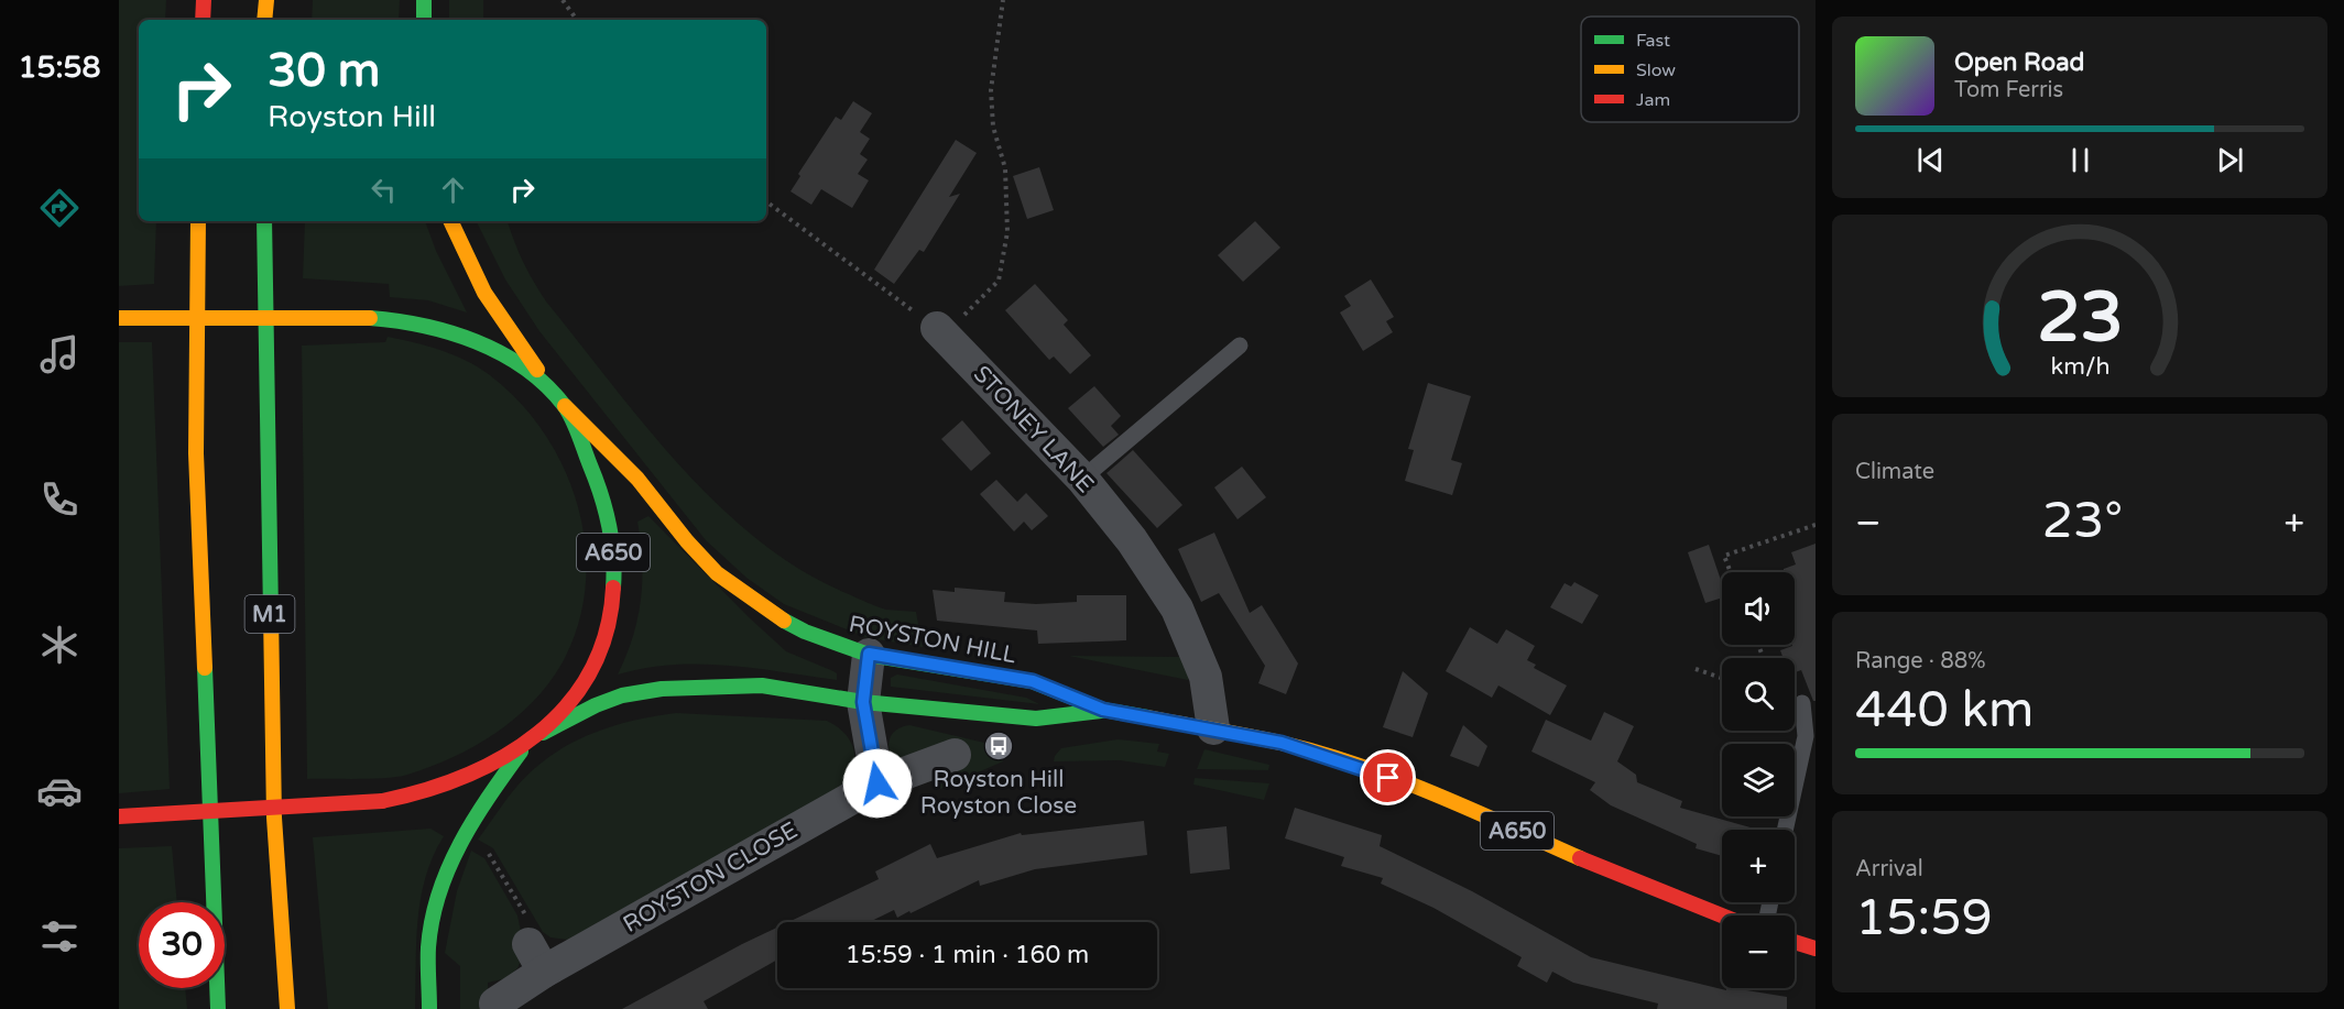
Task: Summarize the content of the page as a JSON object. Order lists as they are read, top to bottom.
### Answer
{
  "streets": {
    "main road": ["A650", "M1", "ROYSTON HILL"],
    "street": ["STONEY LANE", "ROYSTON CLOSE"]
  },
  "crossings": [
    ["STONEY LANE", "ROYSTON HILL"],
    ["A650", "ROYSTON HILL"]
  ],
  "places": {
    "bus stop": ["Royston Hill Royston Close"]
  },
  "legend": ["Fast", "Slow", "Jam"],
  "page": {
    "tabs": "15:58",
    "turn": ["30 m", "Royston Hill"],
    "song": ["Open Road", "Tom Ferris"],
    "tile": [
      "Climate",
      ["Range · 88%", "440 km"],
      ["Arrival", "15:59"]
    ],
    "heat": ["−", "23°", "+"],
    "map_buttons": ["+", "−"],
    "limit": "30",
    "trip": "15:59 · 1 min · 160 m",
    "gauge": ["23", "km/h"]
  }
}
